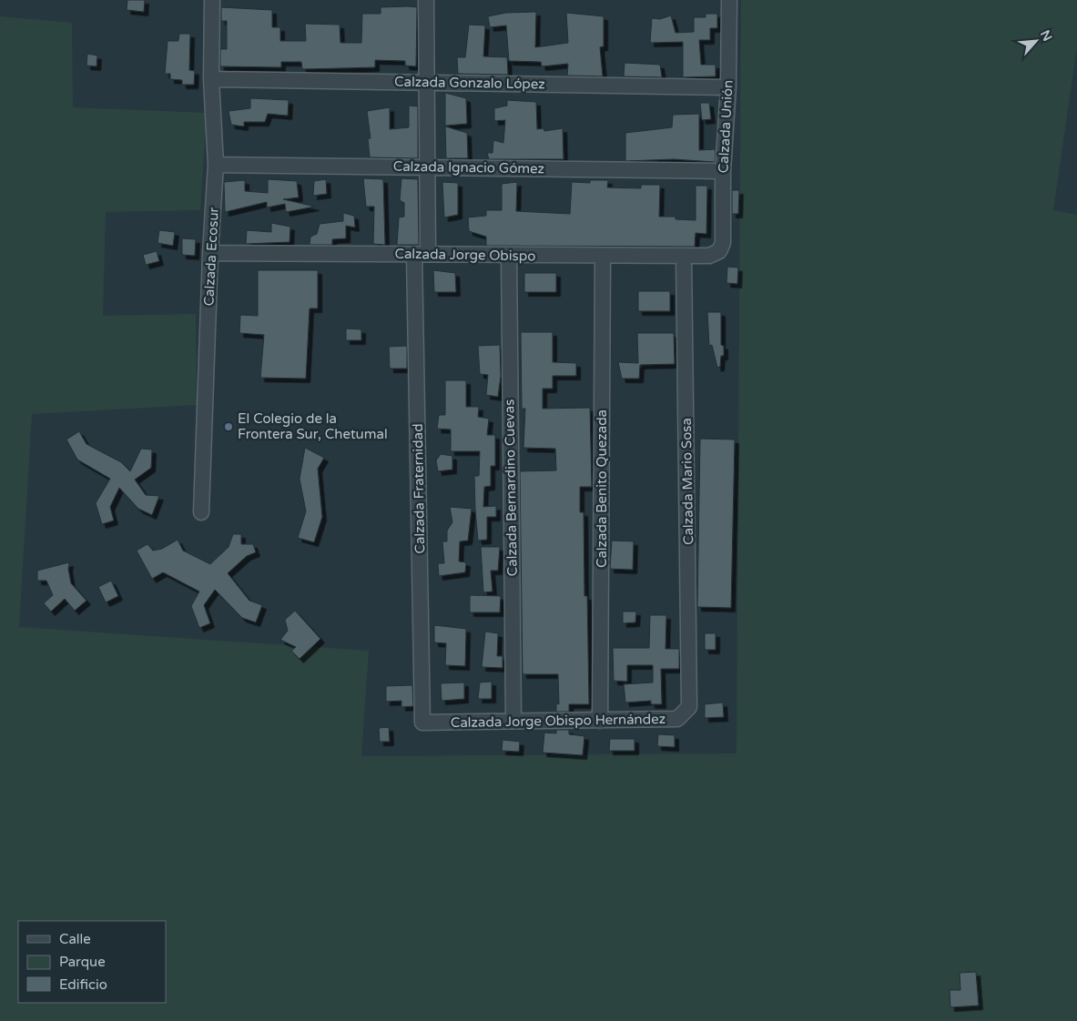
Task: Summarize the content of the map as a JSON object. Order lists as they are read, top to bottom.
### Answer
{
  "streets": {
    "street": [
      "Calzada Gonzalo López",
      "Calzada Unión",
      "Calzada Ignacio Gómez",
      "Calzada Jorge Obispo",
      "Calzada Ecosur",
      "Calzada Mario Sosa",
      "Calzada Bernardino Cuevas",
      "Calzada Fraternidad",
      "Calzada Benito Quezada",
      "Calzada Jorge Obispo Hernández"
    ]
  },
  "crossings": [
    ["Calzada Gonzalo López", "Calzada Unión"],
    ["Calzada Gonzalo López", "Calzada Ecosur"],
    ["Calzada Gonzalo López", "Calzada Fraternidad"],
    ["Calzada Unión", "Calzada Ignacio Gómez"],
    ["Calzada Unión", "Calzada Jorge Obispo"],
    ["Calzada Ignacio Gómez", "Calzada Ecosur"],
    ["Calzada Ignacio Gómez", "Calzada Fraternidad"],
    ["Calzada Jorge Obispo", "Calzada Ecosur"],
    ["Calzada Jorge Obispo", "Calzada Mario Sosa"],
    ["Calzada Jorge Obispo", "Calzada Bernardino Cuevas"],
    ["Calzada Jorge Obispo", "Calzada Fraternidad"],
    ["Calzada Jorge Obispo", "Calzada Benito Quezada"],
    ["Calzada Mario Sosa", "Calzada Jorge Obispo Hernández"],
    ["Calzada Bernardino Cuevas", "Calzada Jorge Obispo Hernández"],
    ["Calzada Fraternidad", "Calzada Jorge Obispo Hernández"],
    ["Calzada Benito Quezada", "Calzada Jorge Obispo Hernández"]
  ],
  "places": ["El Colegio de la Frontera Sur, Chetumal"],
  "legend": ["Calle", "Parque", "Edificio"],
  "north": "top right"
}
